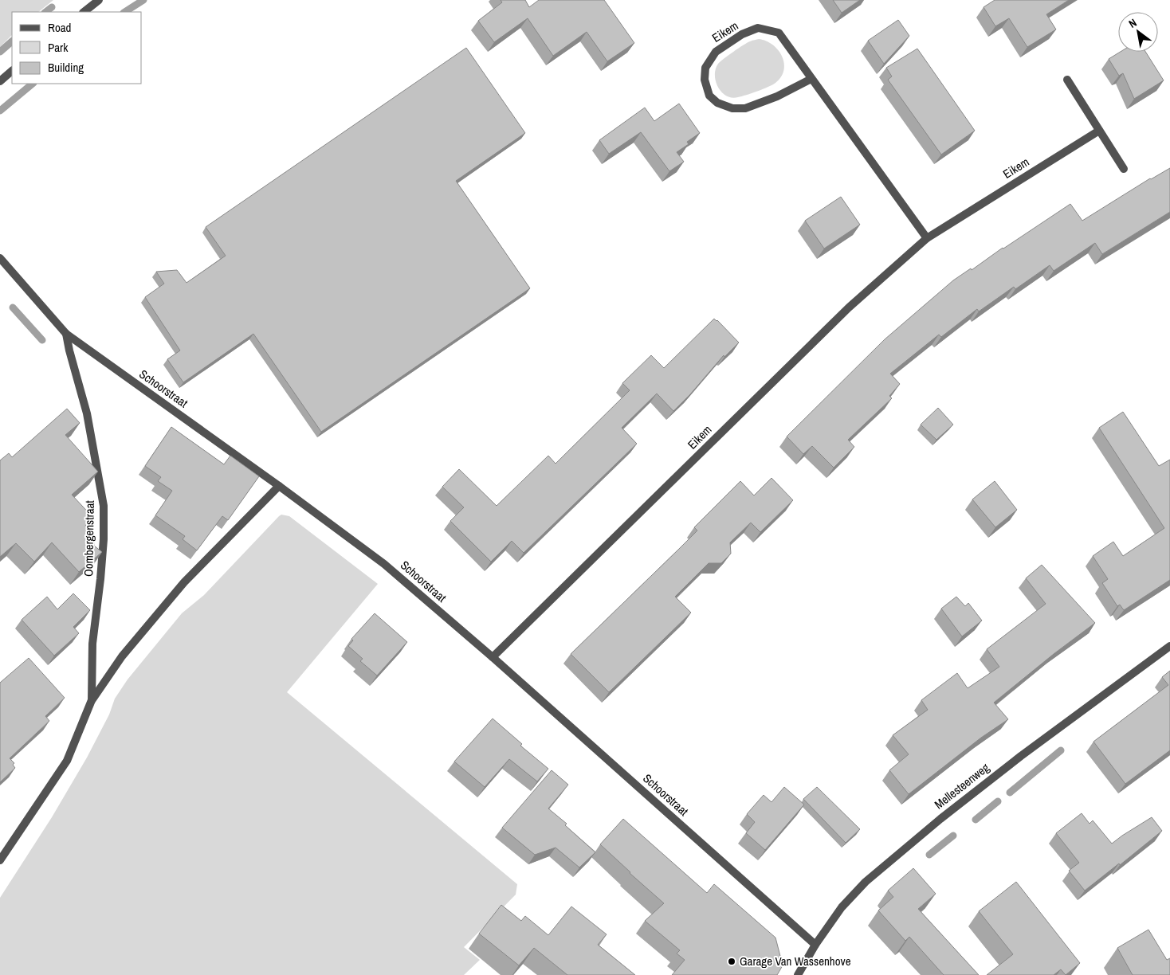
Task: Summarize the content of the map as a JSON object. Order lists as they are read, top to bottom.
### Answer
{
  "streets": {
    "street": [
      "Eikem",
      "Schoorstraat",
      "Oombergenstraat",
      "Mellesteenweg"
    ]
  },
  "crossings": [
    ["Eikem", "Schoorstraat"],
    ["Schoorstraat", "Oombergenstraat"],
    ["Schoorstraat", "Mellesteenweg"]
  ],
  "places": ["Garage Van Wassenhove"],
  "legend": ["Road", "Park", "Building"],
  "north": "top left"
}
